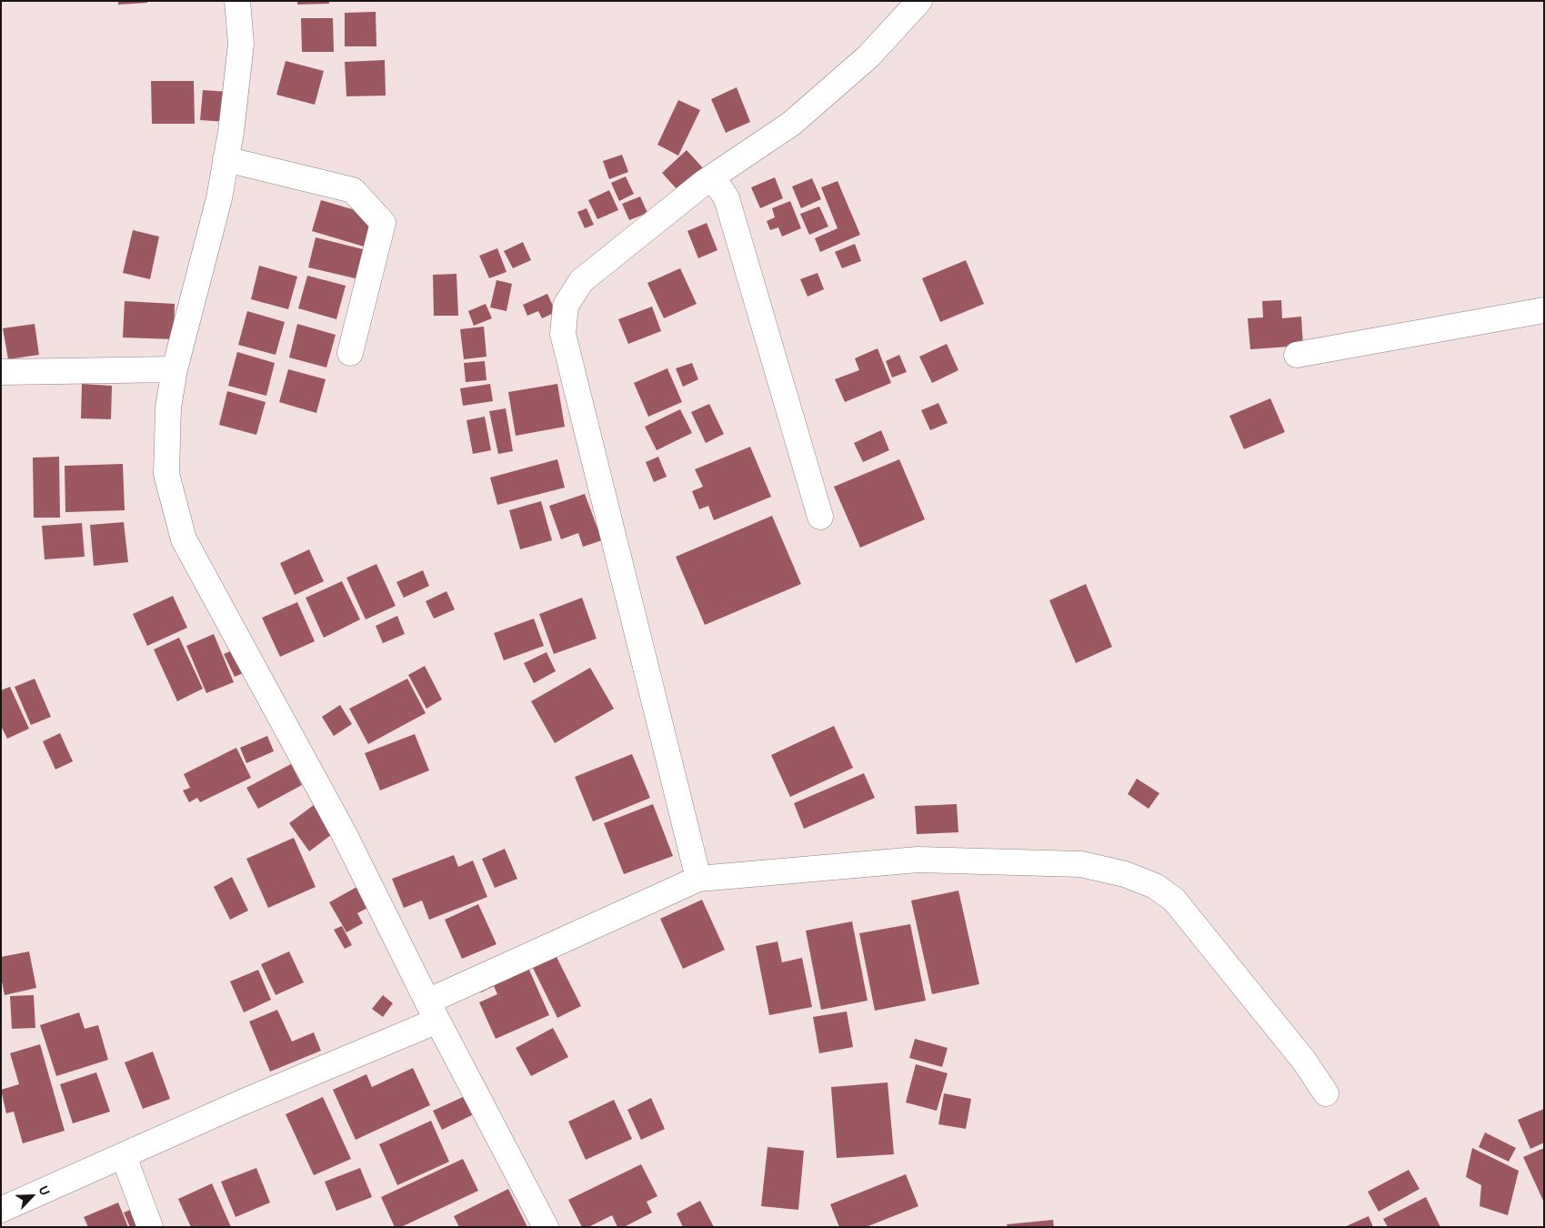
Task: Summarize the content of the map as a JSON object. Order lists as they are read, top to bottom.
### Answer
{
  "north": "top right"
}
